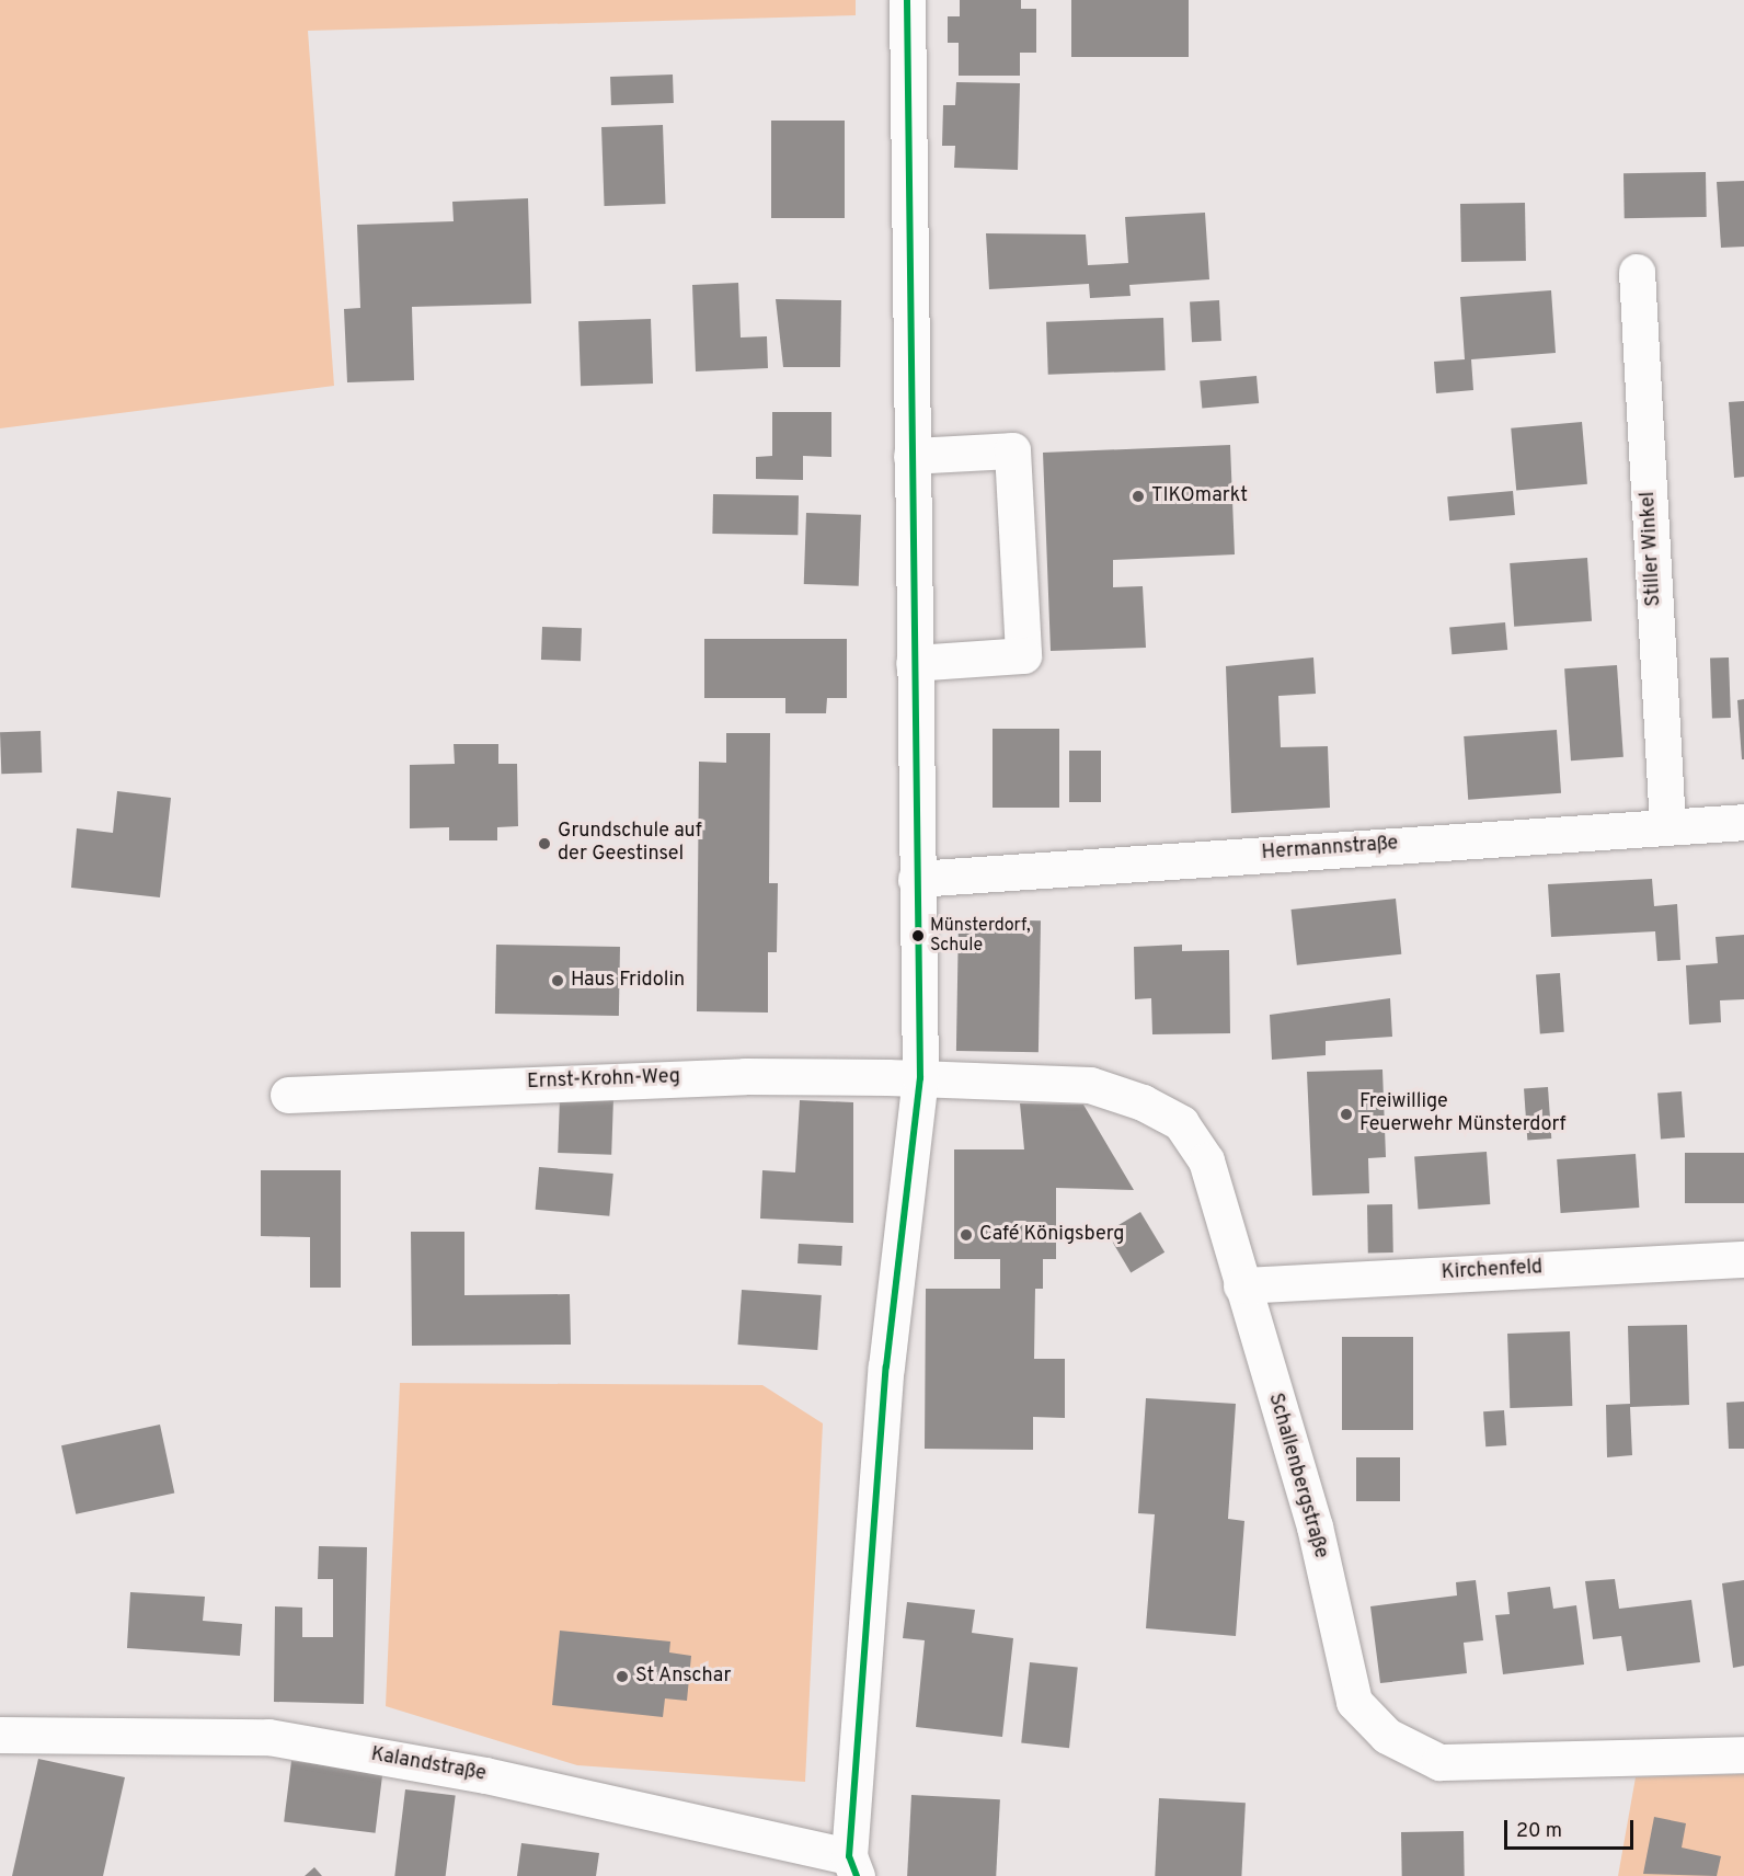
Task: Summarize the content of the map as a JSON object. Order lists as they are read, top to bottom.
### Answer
{
  "streets": {
    "street": [
      "Stiller Winkel",
      "Hermannstraße",
      "Ernst-Krohn-Weg",
      "Kirchenfeld",
      "Schallenbergstraße",
      "Kalandstraße"
    ]
  },
  "crossings": [
    ["Stiller Winkel", "Hermannstraße"],
    ["Ernst-Krohn-Weg", "Schallenbergstraße"],
    ["Kirchenfeld", "Schallenbergstraße"]
  ],
  "places": [
    "TIKOmarkt",
    "Grundschule auf der Geestinsel",
    "Münsterdorf, Schule",
    "Haus Fridolin",
    "Freiwillige Feuerwehr Münsterdorf",
    "Café Königsberg",
    "St Anschar"
  ],
  "scale_bar": "20 m"
}
